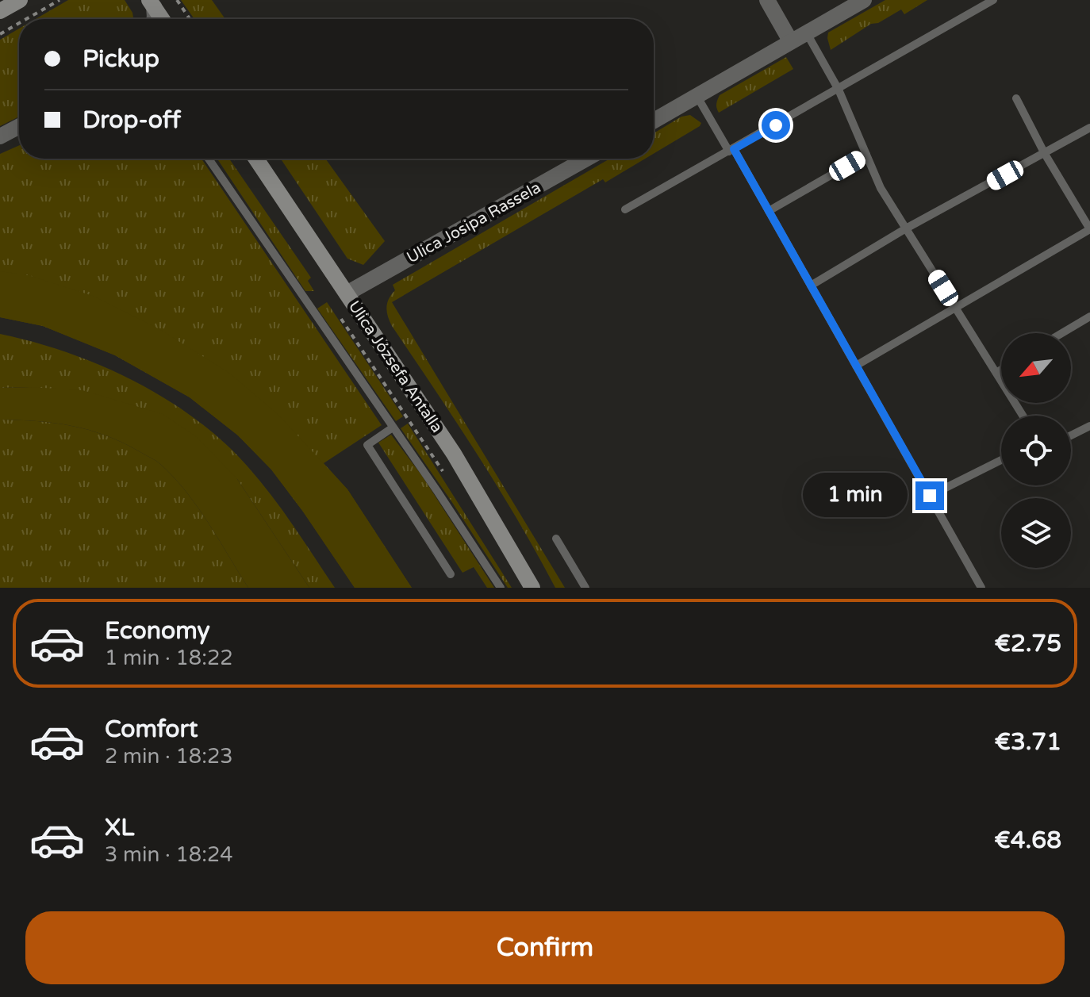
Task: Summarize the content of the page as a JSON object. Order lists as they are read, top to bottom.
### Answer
{
  "streets": {
    "street": ["Ulica Josipa Rassela", "Ulica Józsefa Antalla"]
  },
  "crossings": [
    ["Ulica Josipa Rassela", "Ulica Józsefa Antalla"]
  ],
  "north": "bottom left",
  "page": {
    "banner": ["Pickup", "Drop-off"],
    "bubble": "1 min",
    "list": [
      {
        "name": "Economy",
        "note": "1 min · 18:22",
        "value": "€2.75"
      },
      {
        "name": "Comfort",
        "note": "2 min · 18:23",
        "value": "€3.71"
      },
      {
        "name": "XL",
        "note": "3 min · 18:24",
        "value": "€4.68"
      }
    ],
    "buttons": "Confirm"
  }
}
